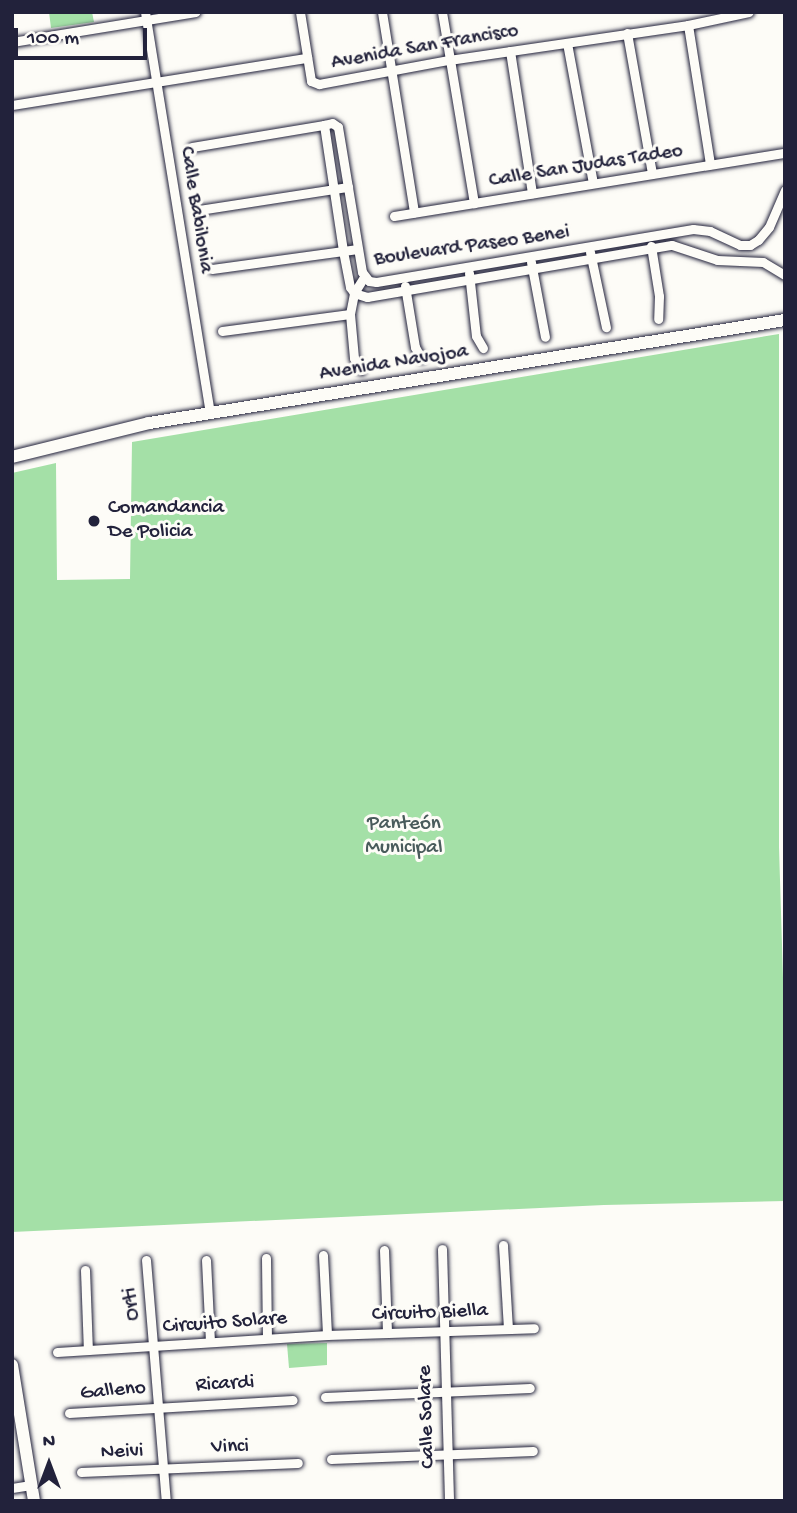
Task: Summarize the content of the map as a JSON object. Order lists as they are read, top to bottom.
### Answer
{
  "streets": {
    "street": [
      "Avenida San Francisco",
      "Calle San Judas Tadeo",
      "Calle Babilonia",
      "Boulevard Paseo Benei",
      "Avenida Navojoa",
      "Orti",
      "Circuito Biella",
      "Circuito Solare",
      "Ricardi",
      "Galleno",
      "Calle Solare",
      "Vinci",
      "Neivi"
    ]
  },
  "crossings": [
    ["Avenida San Francisco", "Calle Babilonia"],
    ["Calle Babilonia", "Avenida Navojoa"],
    ["Orti", "Circuito Solare"],
    ["Circuito Biella", "Circuito Solare"],
    ["Circuito Biella", "Calle Solare"],
    ["Circuito Solare", "Ricardi"],
    ["Circuito Solare", "Galleno"],
    ["Circuito Solare", "Vinci"],
    ["Circuito Solare", "Neivi"],
    ["Ricardi", "Galleno"],
    ["Vinci", "Neivi"]
  ],
  "parks": ["Panteón Municipal"],
  "places": ["Comandancia De Policia"],
  "scale_bar": "100 m",
  "north": "top"
}
